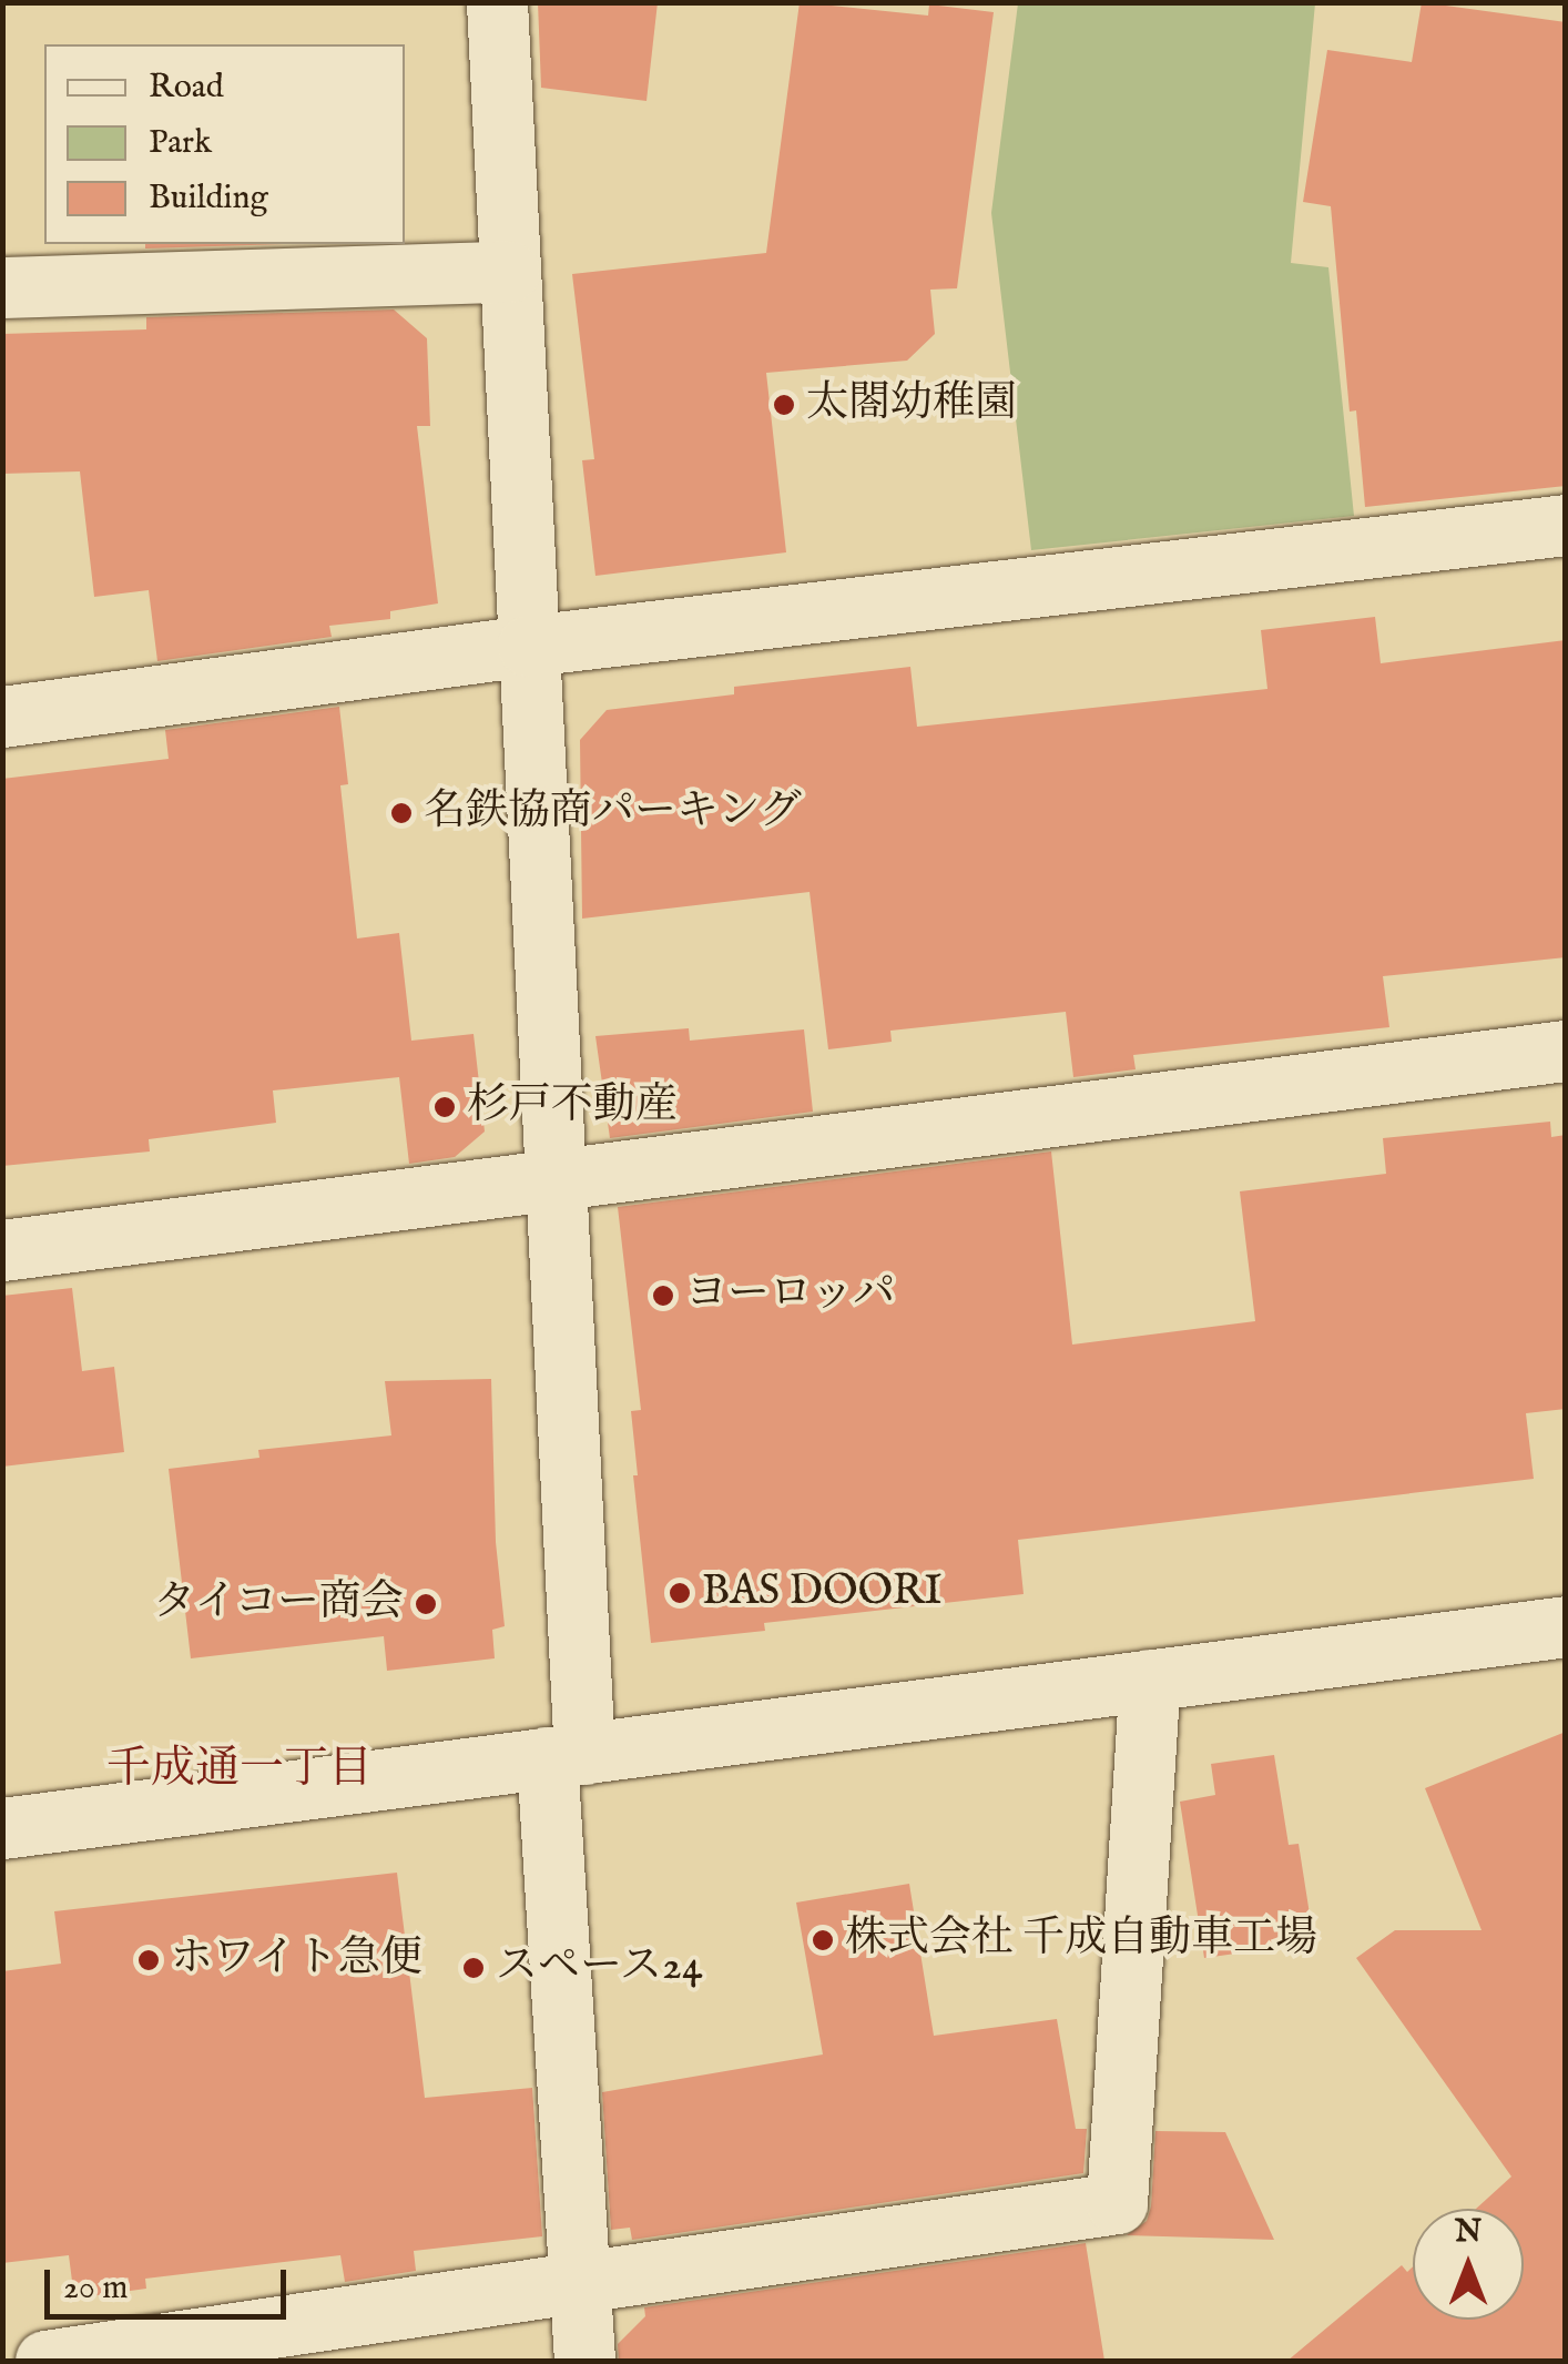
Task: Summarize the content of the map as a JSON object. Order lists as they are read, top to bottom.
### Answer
{
  "districts": ["千成通一丁目"],
  "places": [
    "太閤幼稚園",
    "名鉄協商パーキング",
    "杉戸不動産",
    "ヨーロッパ",
    "BAS DOORI",
    "タイコー商会",
    "株式会社 千成自動車工場",
    "ホワイト急便",
    "スペース24"
  ],
  "legend": ["Road", "Park", "Building"],
  "scale_bar": "20 m",
  "north": "top"
}
